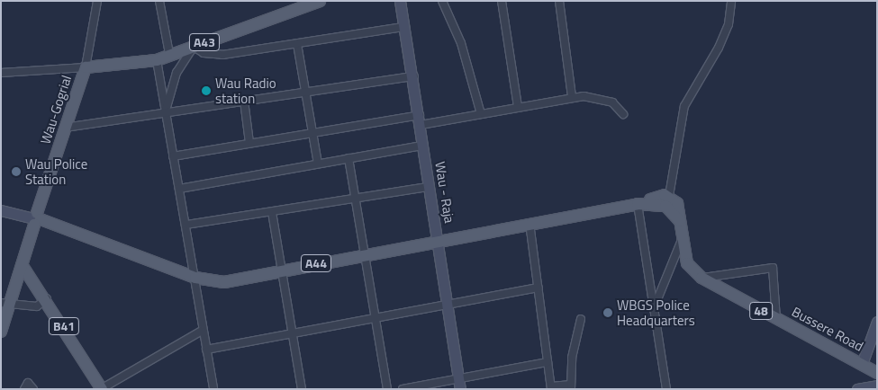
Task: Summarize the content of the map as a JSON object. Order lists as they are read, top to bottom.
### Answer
{
  "streets": {
    "main road": [
      "A43",
      "Wau-Gogrial",
      "A44",
      "48",
      "B41",
      "Bussere Road"
    ],
    "street": ["Wau - Raja"]
  },
  "crossings": [
    ["Wau-Gogrial", "A44"],
    ["Wau-Gogrial", "B41"],
    ["Wau - Raja", "A44"],
    ["A44", "Bussere Road"]
  ],
  "places": ["Wau Radio station", "Wau Police Station", "WBGS Police Headquarters"]
}
